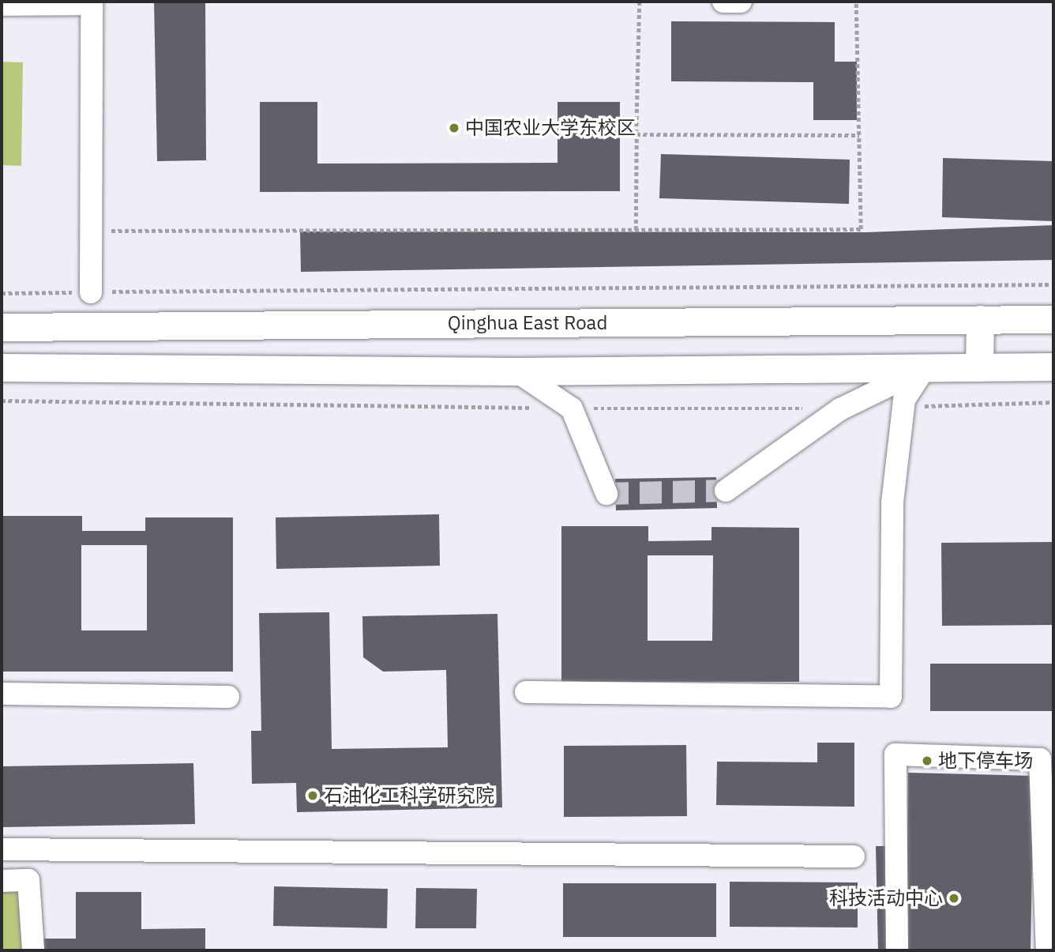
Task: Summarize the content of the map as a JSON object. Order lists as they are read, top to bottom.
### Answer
{
  "streets": {
    "main road": ["Qinghua East Road"]
  },
  "places": [
    "中国农业大学东校区",
    "地下停车场",
    "石油化工科学研究院",
    "科技活动中心"
  ]
}
